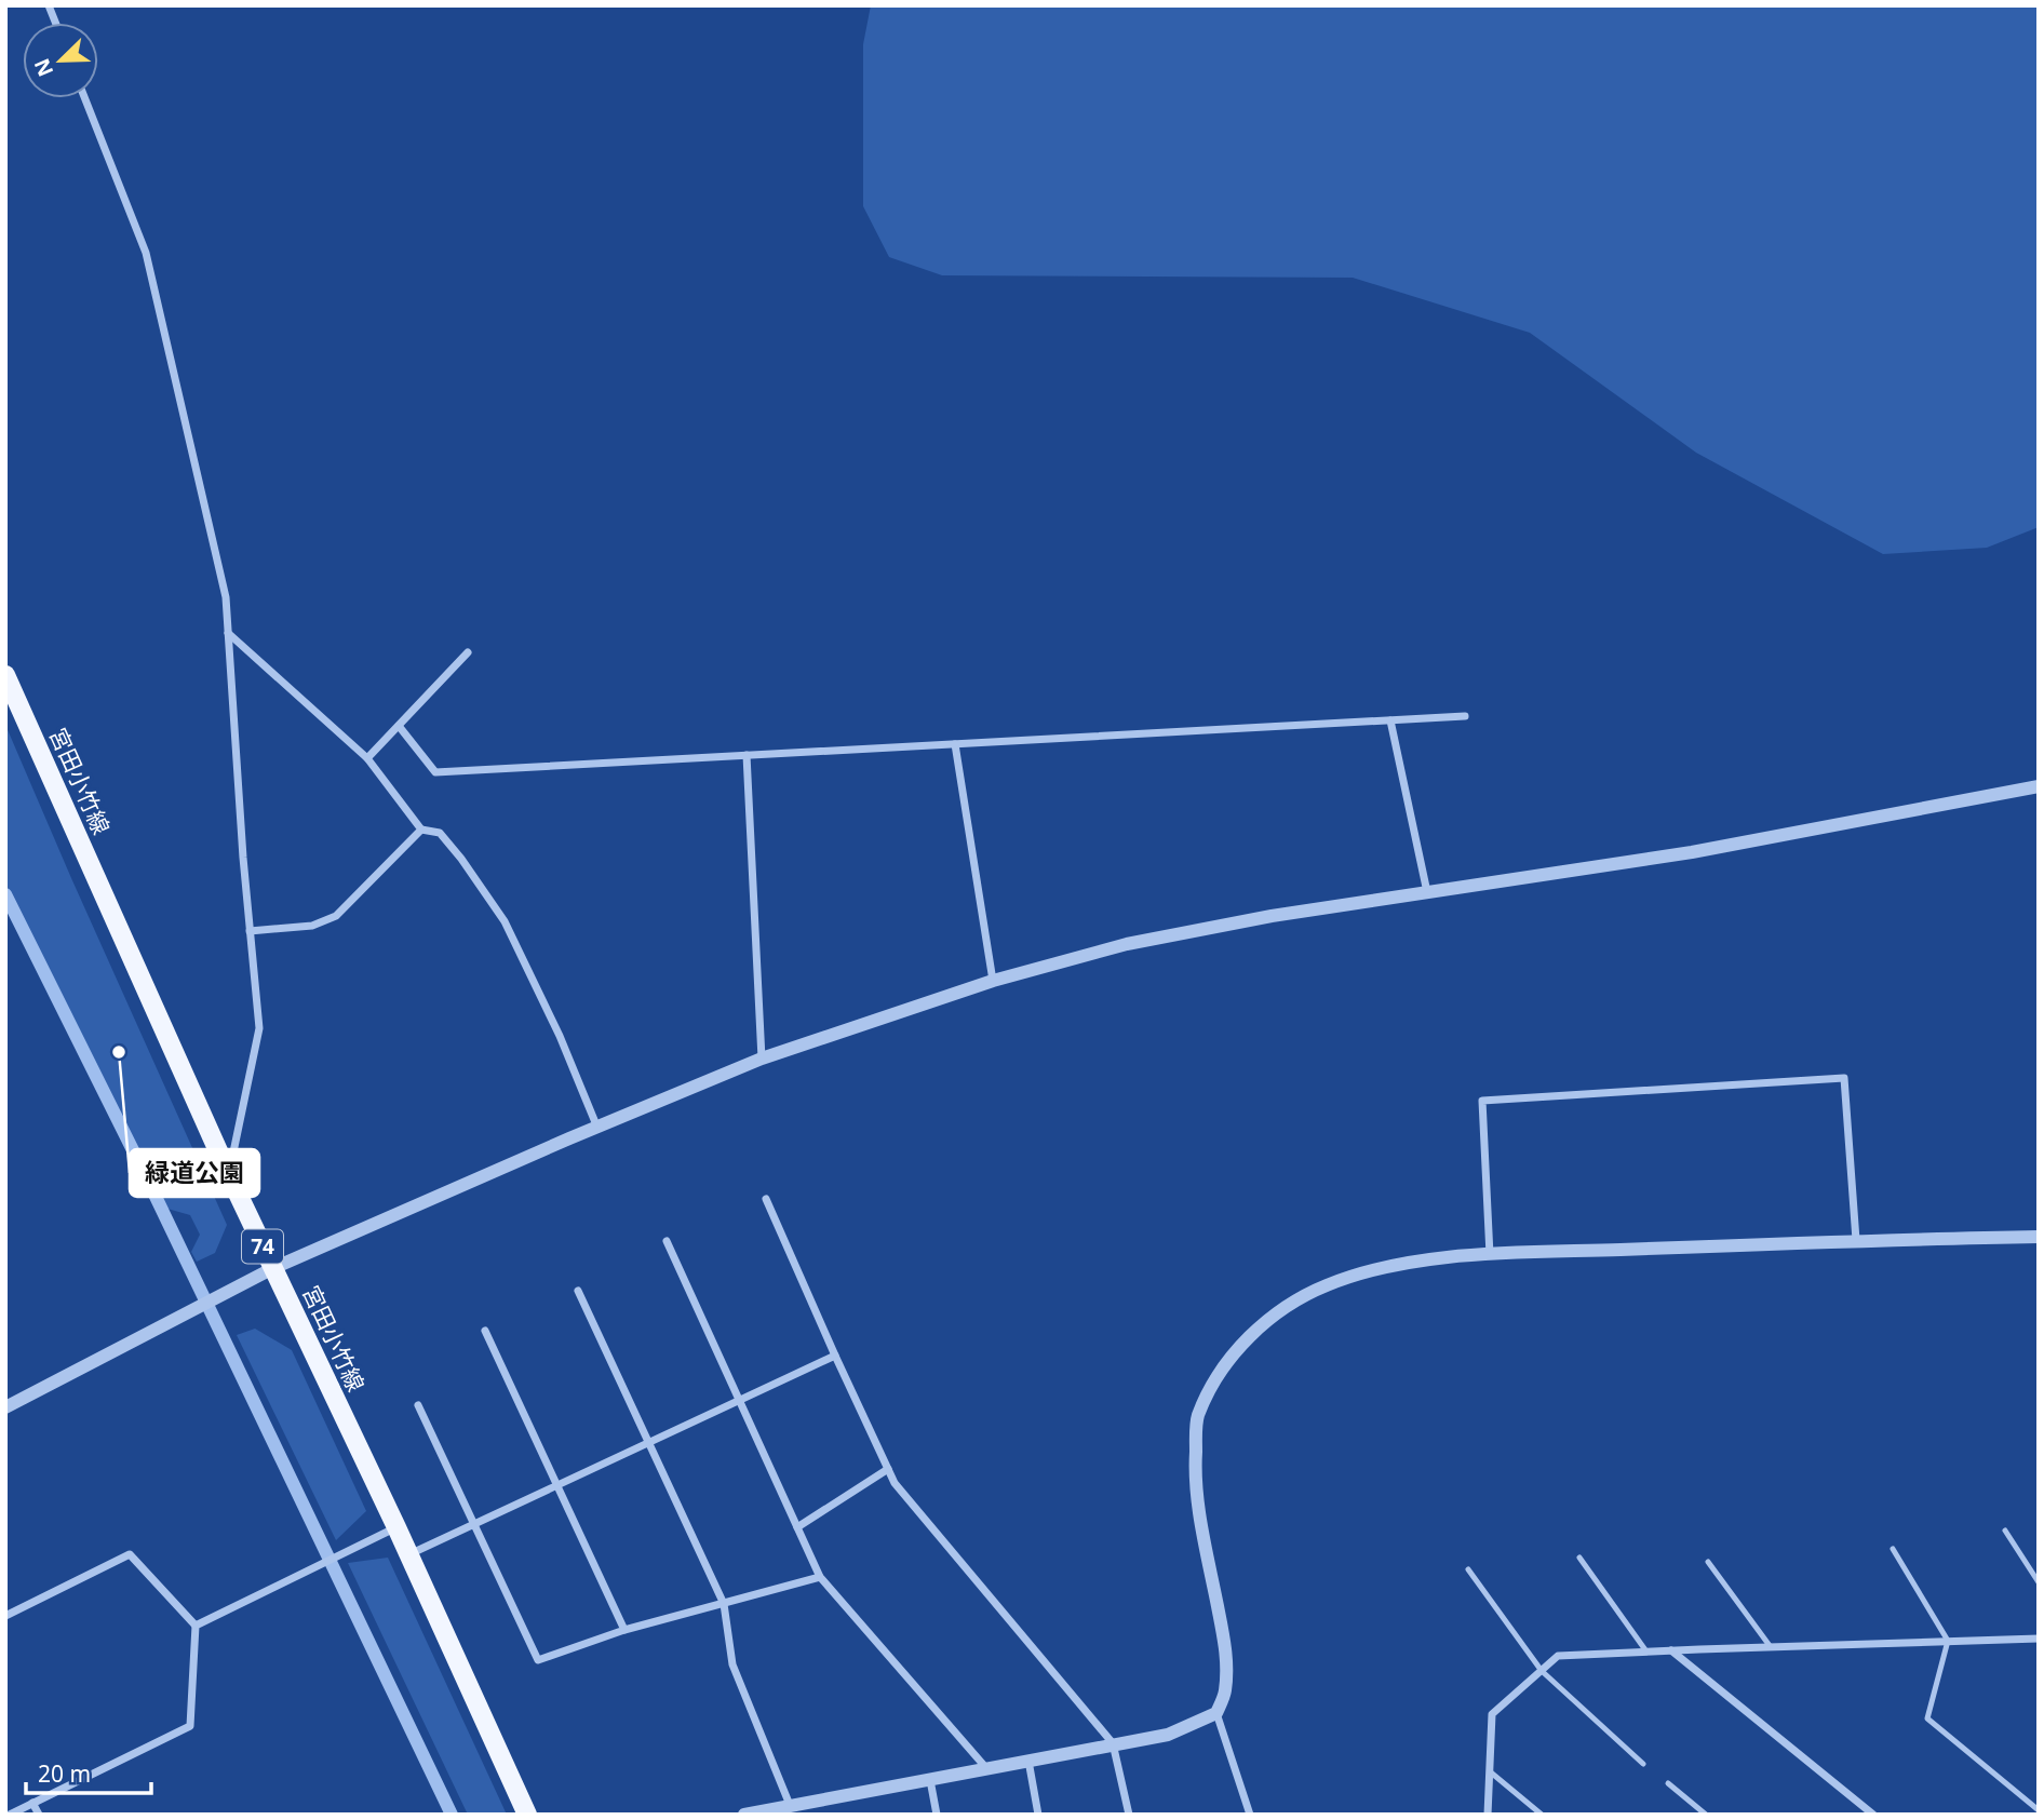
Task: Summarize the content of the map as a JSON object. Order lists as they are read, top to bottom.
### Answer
{
  "streets": {
    "main road": ["宮田小竹線", "74"]
  },
  "places": ["緑道公園"],
  "scale_bar": "20 m",
  "north": "bottom left"
}
